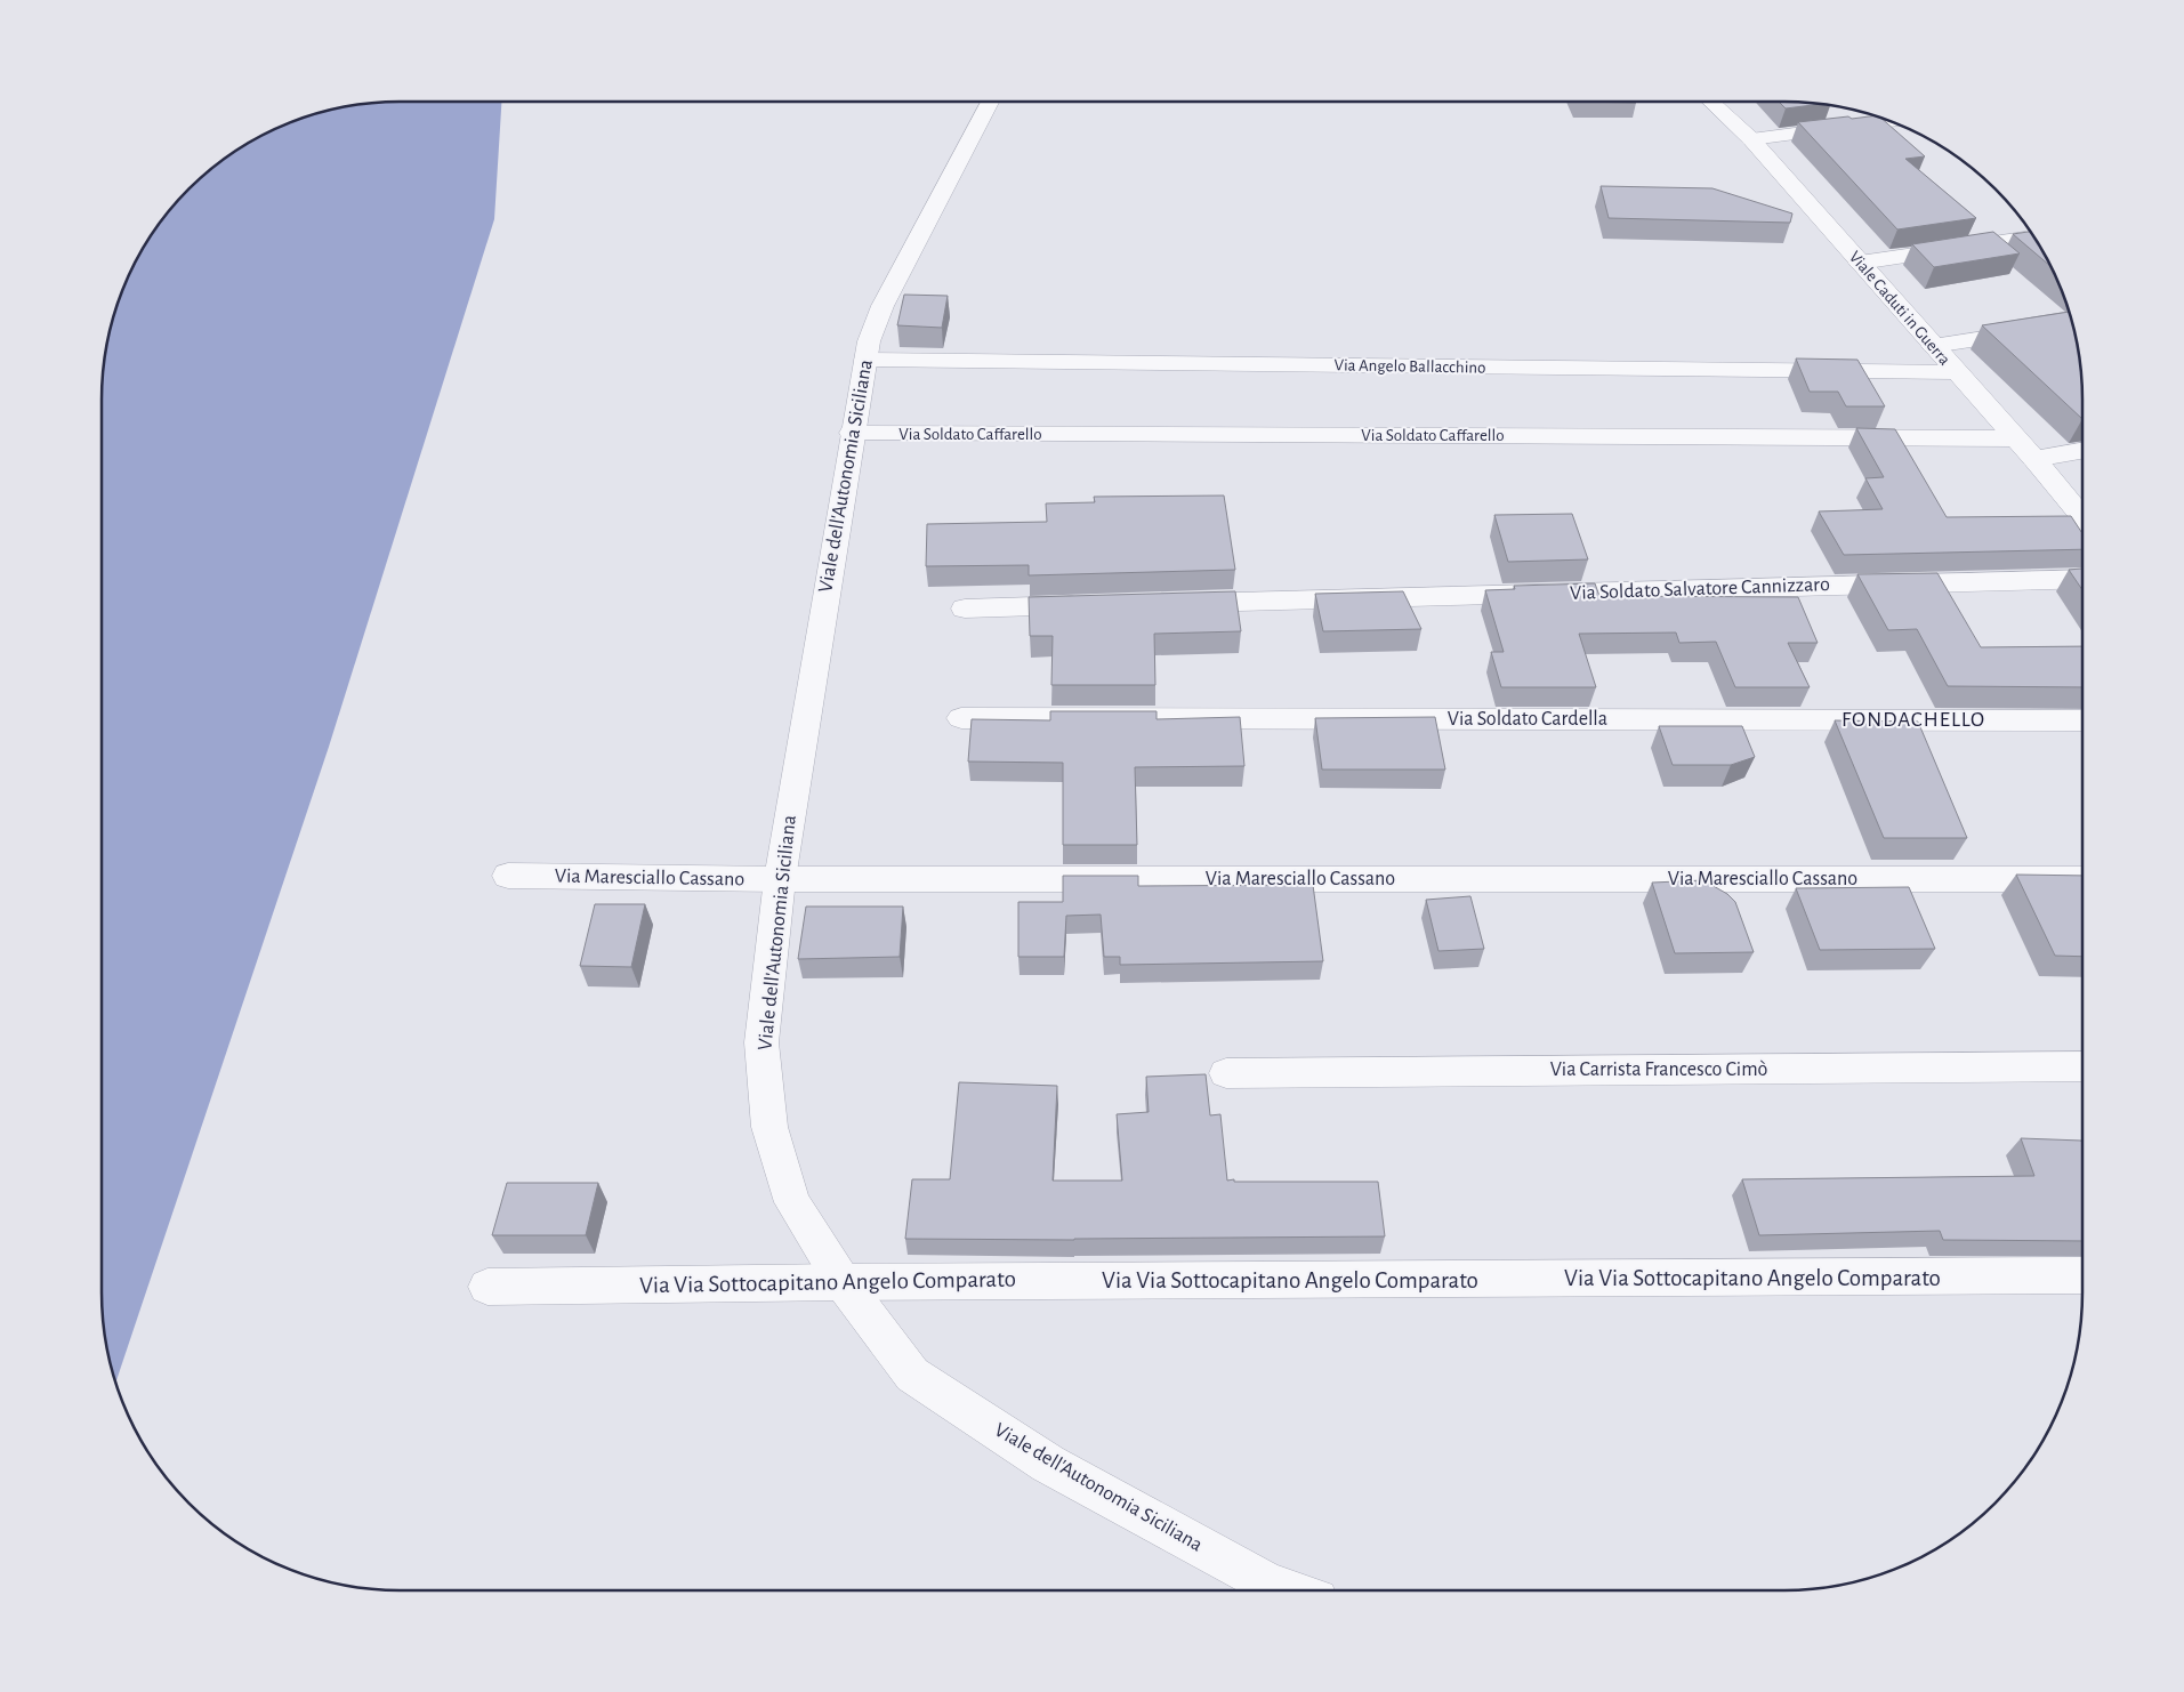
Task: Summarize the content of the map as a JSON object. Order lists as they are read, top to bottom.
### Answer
{
  "streets": {
    "street": [
      "Viale Caduti in Guerra",
      "Via Angelo Ballacchino",
      "Via Soldato Caffarello",
      "Viale dell'Autonomia Siciliana",
      "Via Soldato Salvatore Cannizzaro",
      "Via Soldato Cardella",
      "Via Maresciallo Cassano",
      "Via Carrista Francesco Cimò",
      "Via Via Sottocapitano Angelo Comparato"
    ]
  },
  "crossings": [
    ["Viale Caduti in Guerra", "Via Angelo Ballacchino"],
    ["Viale Caduti in Guerra", "Via Soldato Caffarello"],
    ["Via Angelo Ballacchino", "Viale dell'Autonomia Siciliana"],
    ["Via Soldato Caffarello", "Viale dell'Autonomia Siciliana"],
    ["Viale dell'Autonomia Siciliana", "Via Maresciallo Cassano"],
    ["Viale dell'Autonomia Siciliana", "Via Via Sottocapitano Angelo Comparato"]
  ],
  "districts": ["FONDACHELLO"]
}
